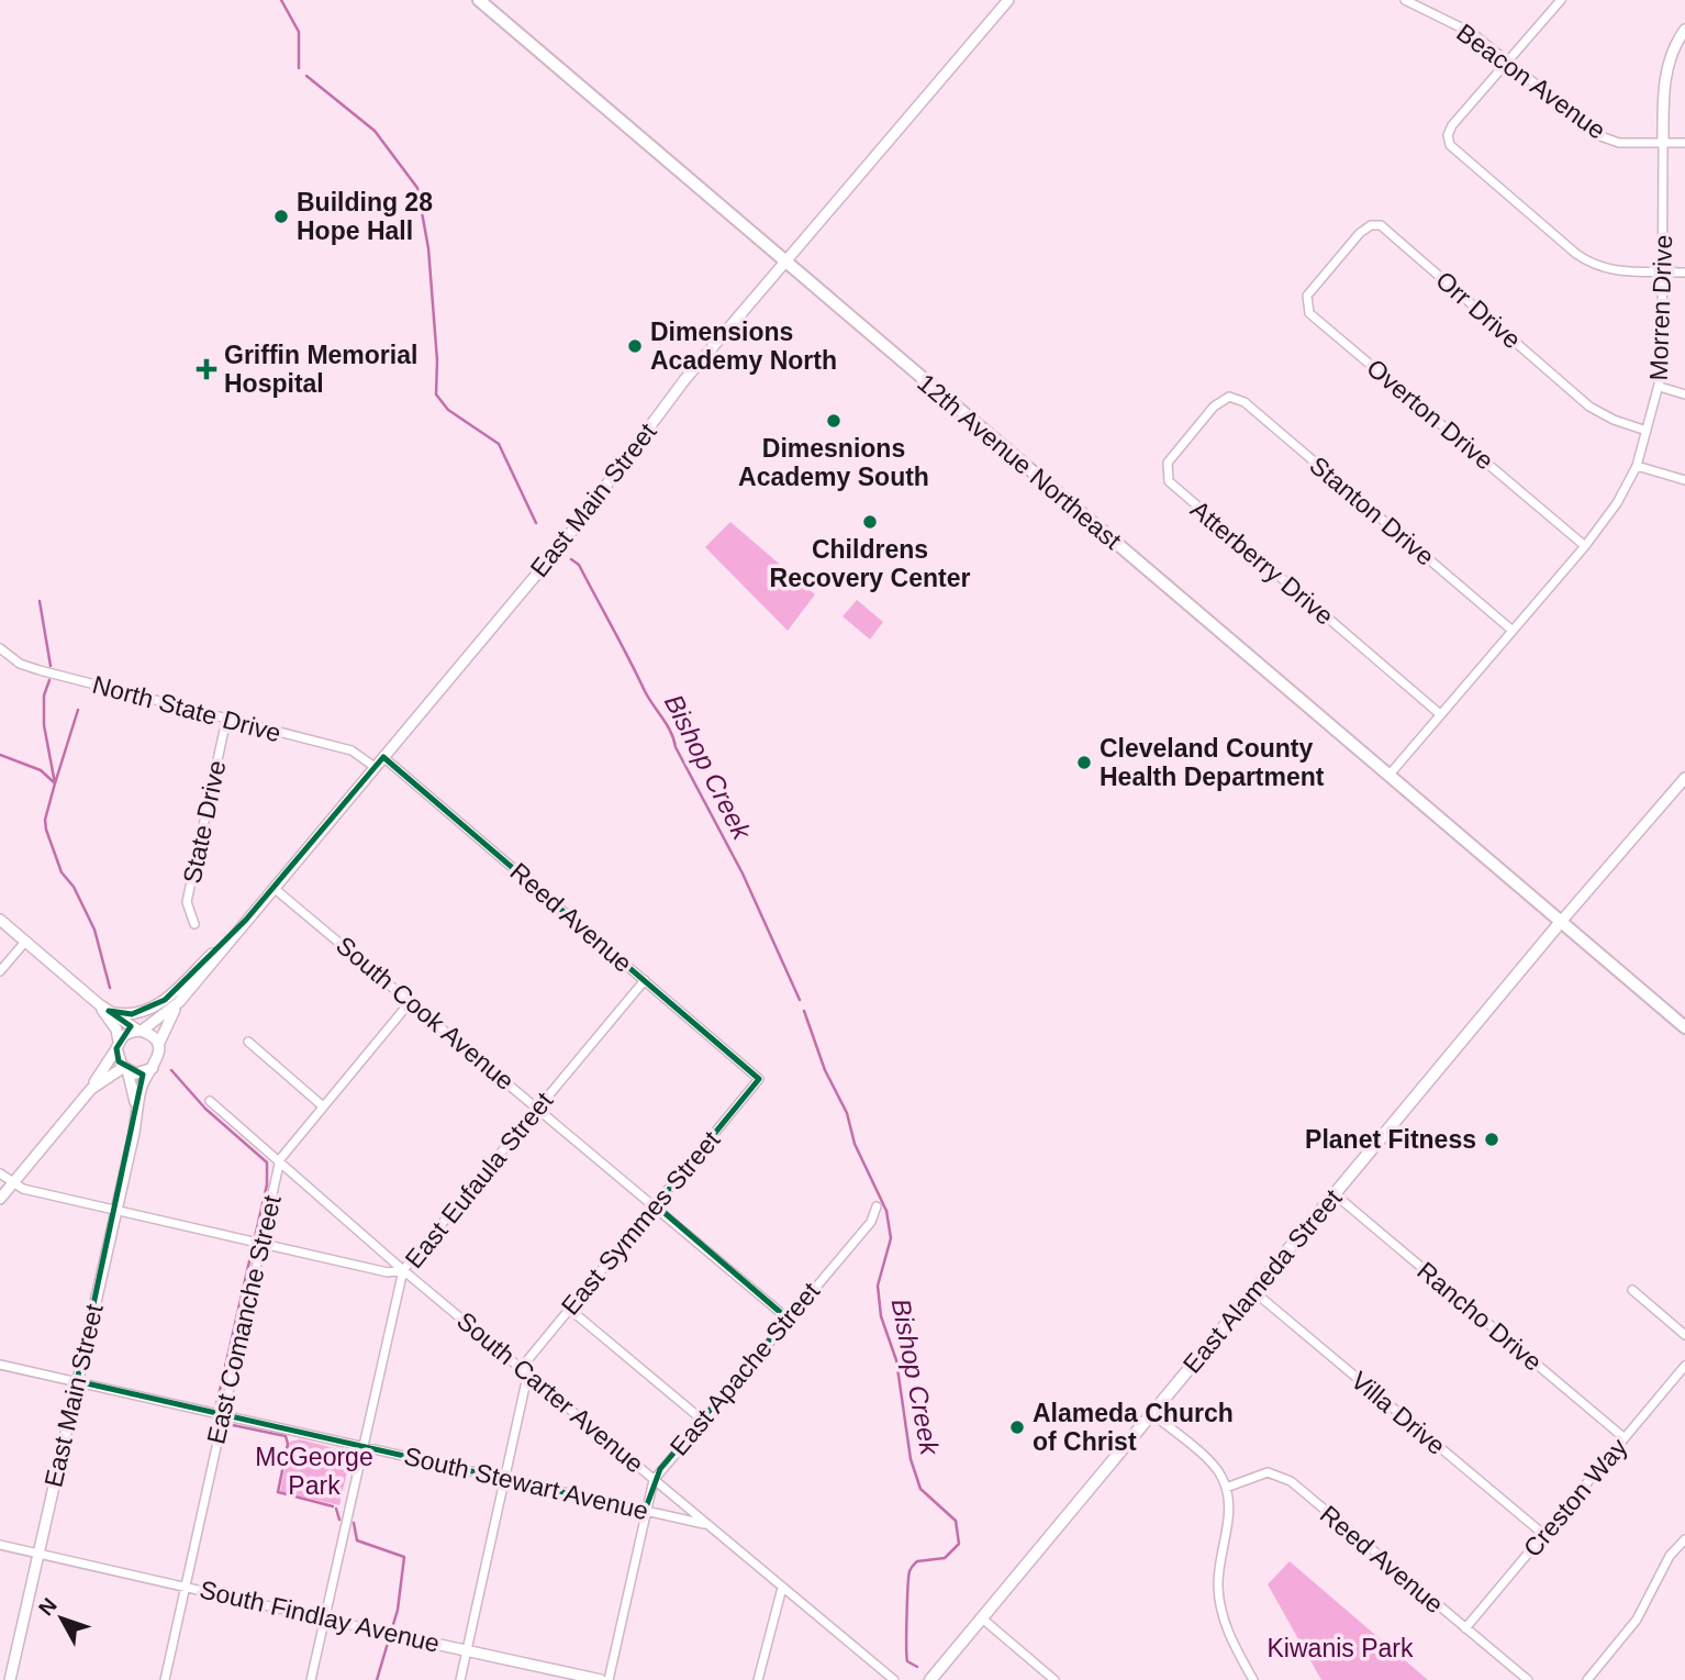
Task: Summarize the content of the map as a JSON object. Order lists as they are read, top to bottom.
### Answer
{
  "streets": {
    "main road": ["12th Avenue Northeast", "East Alameda Street"],
    "street": [
      "Beacon Avenue",
      "Morren Drive",
      "Orr Drive",
      "Overton Drive",
      "East Main Street",
      "Stanton Drive",
      "Atterberry Drive",
      "North State Drive",
      "State Drive",
      "Reed Avenue",
      "South Cook Avenue",
      "East Eufaula Street",
      "East Symmes Street",
      "Rancho Drive",
      "East Comanche Street",
      "East Apache Street",
      "South Carter Avenue",
      "Villa Drive",
      "South Stewart Avenue",
      "Creston Way",
      "South Findlay Avenue"
    ]
  },
  "crossings": [
    ["Beacon Avenue", "Morren Drive"],
    ["Morren Drive", "Orr Drive"],
    ["Morren Drive", "Overton Drive"],
    ["Morren Drive", "12th Avenue Northeast"],
    ["Morren Drive", "Stanton Drive"],
    ["Morren Drive", "Atterberry Drive"],
    ["Orr Drive", "Overton Drive"],
    ["12th Avenue Northeast", "East Main Street"],
    ["12th Avenue Northeast", "East Alameda Street"],
    ["East Main Street", "North State Drive"],
    ["East Main Street", "Reed Avenue"],
    ["East Main Street", "South Cook Avenue"],
    ["East Main Street", "South Stewart Avenue"],
    ["East Main Street", "South Findlay Avenue"],
    ["Stanton Drive", "Atterberry Drive"],
    ["North State Drive", "State Drive"],
    ["Reed Avenue", "East Eufaula Street"],
    ["Reed Avenue", "East Symmes Street"],
    ["Reed Avenue", "Creston Way"],
    ["South Cook Avenue", "East Eufaula Street"],
    ["South Cook Avenue", "East Symmes Street"],
    ["South Cook Avenue", "East Comanche Street"],
    ["South Cook Avenue", "East Apache Street"],
    ["East Eufaula Street", "South Carter Avenue"],
    ["East Eufaula Street", "South Stewart Avenue"],
    ["East Eufaula Street", "South Findlay Avenue"],
    ["East Symmes Street", "South Carter Avenue"],
    ["East Symmes Street", "South Stewart Avenue"],
    ["East Symmes Street", "South Findlay Avenue"],
    ["East Alameda Street", "Rancho Drive"],
    ["East Alameda Street", "Villa Drive"],
    ["Rancho Drive", "Creston Way"],
    ["East Comanche Street", "South Carter Avenue"],
    ["East Comanche Street", "South Stewart Avenue"],
    ["East Comanche Street", "South Findlay Avenue"],
    ["East Apache Street", "South Carter Avenue"],
    ["East Apache Street", "South Stewart Avenue"],
    ["South Carter Avenue", "South Stewart Avenue"],
    ["Villa Drive", "Creston Way"]
  ],
  "water": ["Bishop Creek"],
  "parks": ["McGeorge Park", "Kiwanis Park"],
  "places": {
    "other": [
      "Building 28 Hope Hall",
      "Dimensions Academy North",
      "Dimesnions Academy South",
      "Childrens Recovery Center",
      "Cleveland County Health Department",
      "Planet Fitness",
      "Alameda Church of Christ"
    ],
    "health": ["Griffin Memorial Hospital"]
  },
  "north": "top left"
}
